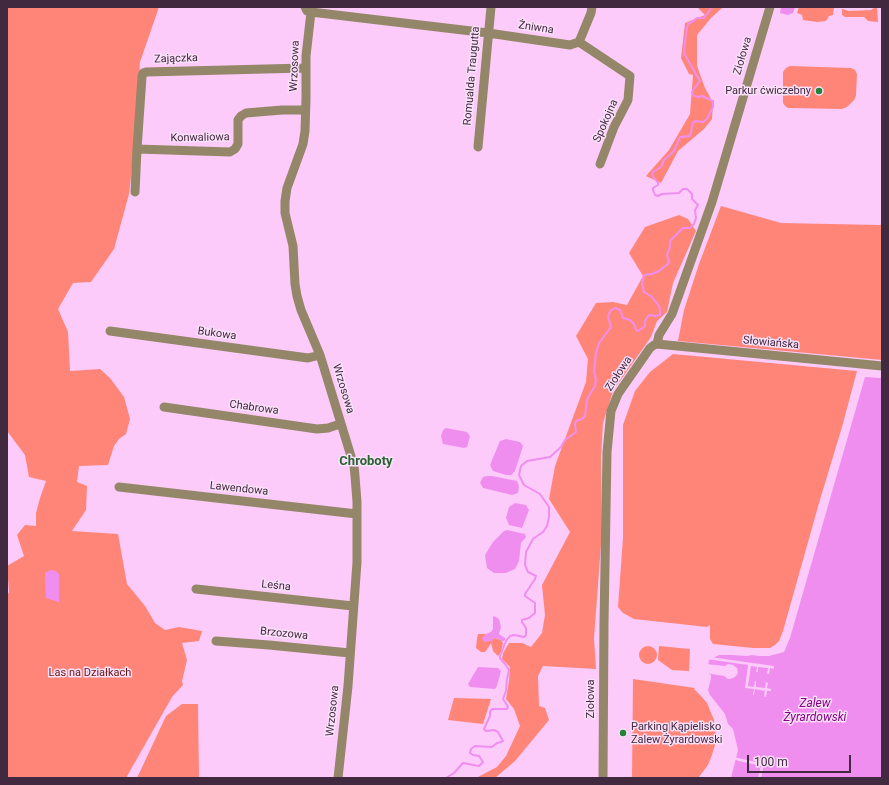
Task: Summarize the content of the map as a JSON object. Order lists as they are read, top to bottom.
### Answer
{
  "streets": {
    "street": [
      "Żniwna",
      "Ziołowa",
      "Zajączka",
      "Wrzosowa",
      "Romualda Traugutta",
      "Spokojna",
      "Konwaliowa",
      "Bukowa",
      "Słowiańska",
      "Chabrowa",
      "Lawendowa",
      "Leśna",
      "Brzozowa"
    ]
  },
  "crossings": [
    ["Żniwna", "Wrzosowa"],
    ["Żniwna", "Romualda Traugutta"],
    ["Żniwna", "Spokojna"],
    ["Ziołowa", "Słowiańska"],
    ["Zajączka", "Wrzosowa"],
    ["Zajączka", "Konwaliowa"],
    ["Wrzosowa", "Konwaliowa"],
    ["Wrzosowa", "Bukowa"],
    ["Wrzosowa", "Chabrowa"],
    ["Wrzosowa", "Lawendowa"],
    ["Wrzosowa", "Leśna"],
    ["Wrzosowa", "Brzozowa"]
  ],
  "districts": ["Chroboty"],
  "water": ["Zalew Żyrardowski"],
  "parks": ["Las na Działkach"],
  "places": ["Parkur ćwiczebny", "Parking Kąpielisko Zalew Żyrardowski"],
  "scale_bar": "100 m"
}
